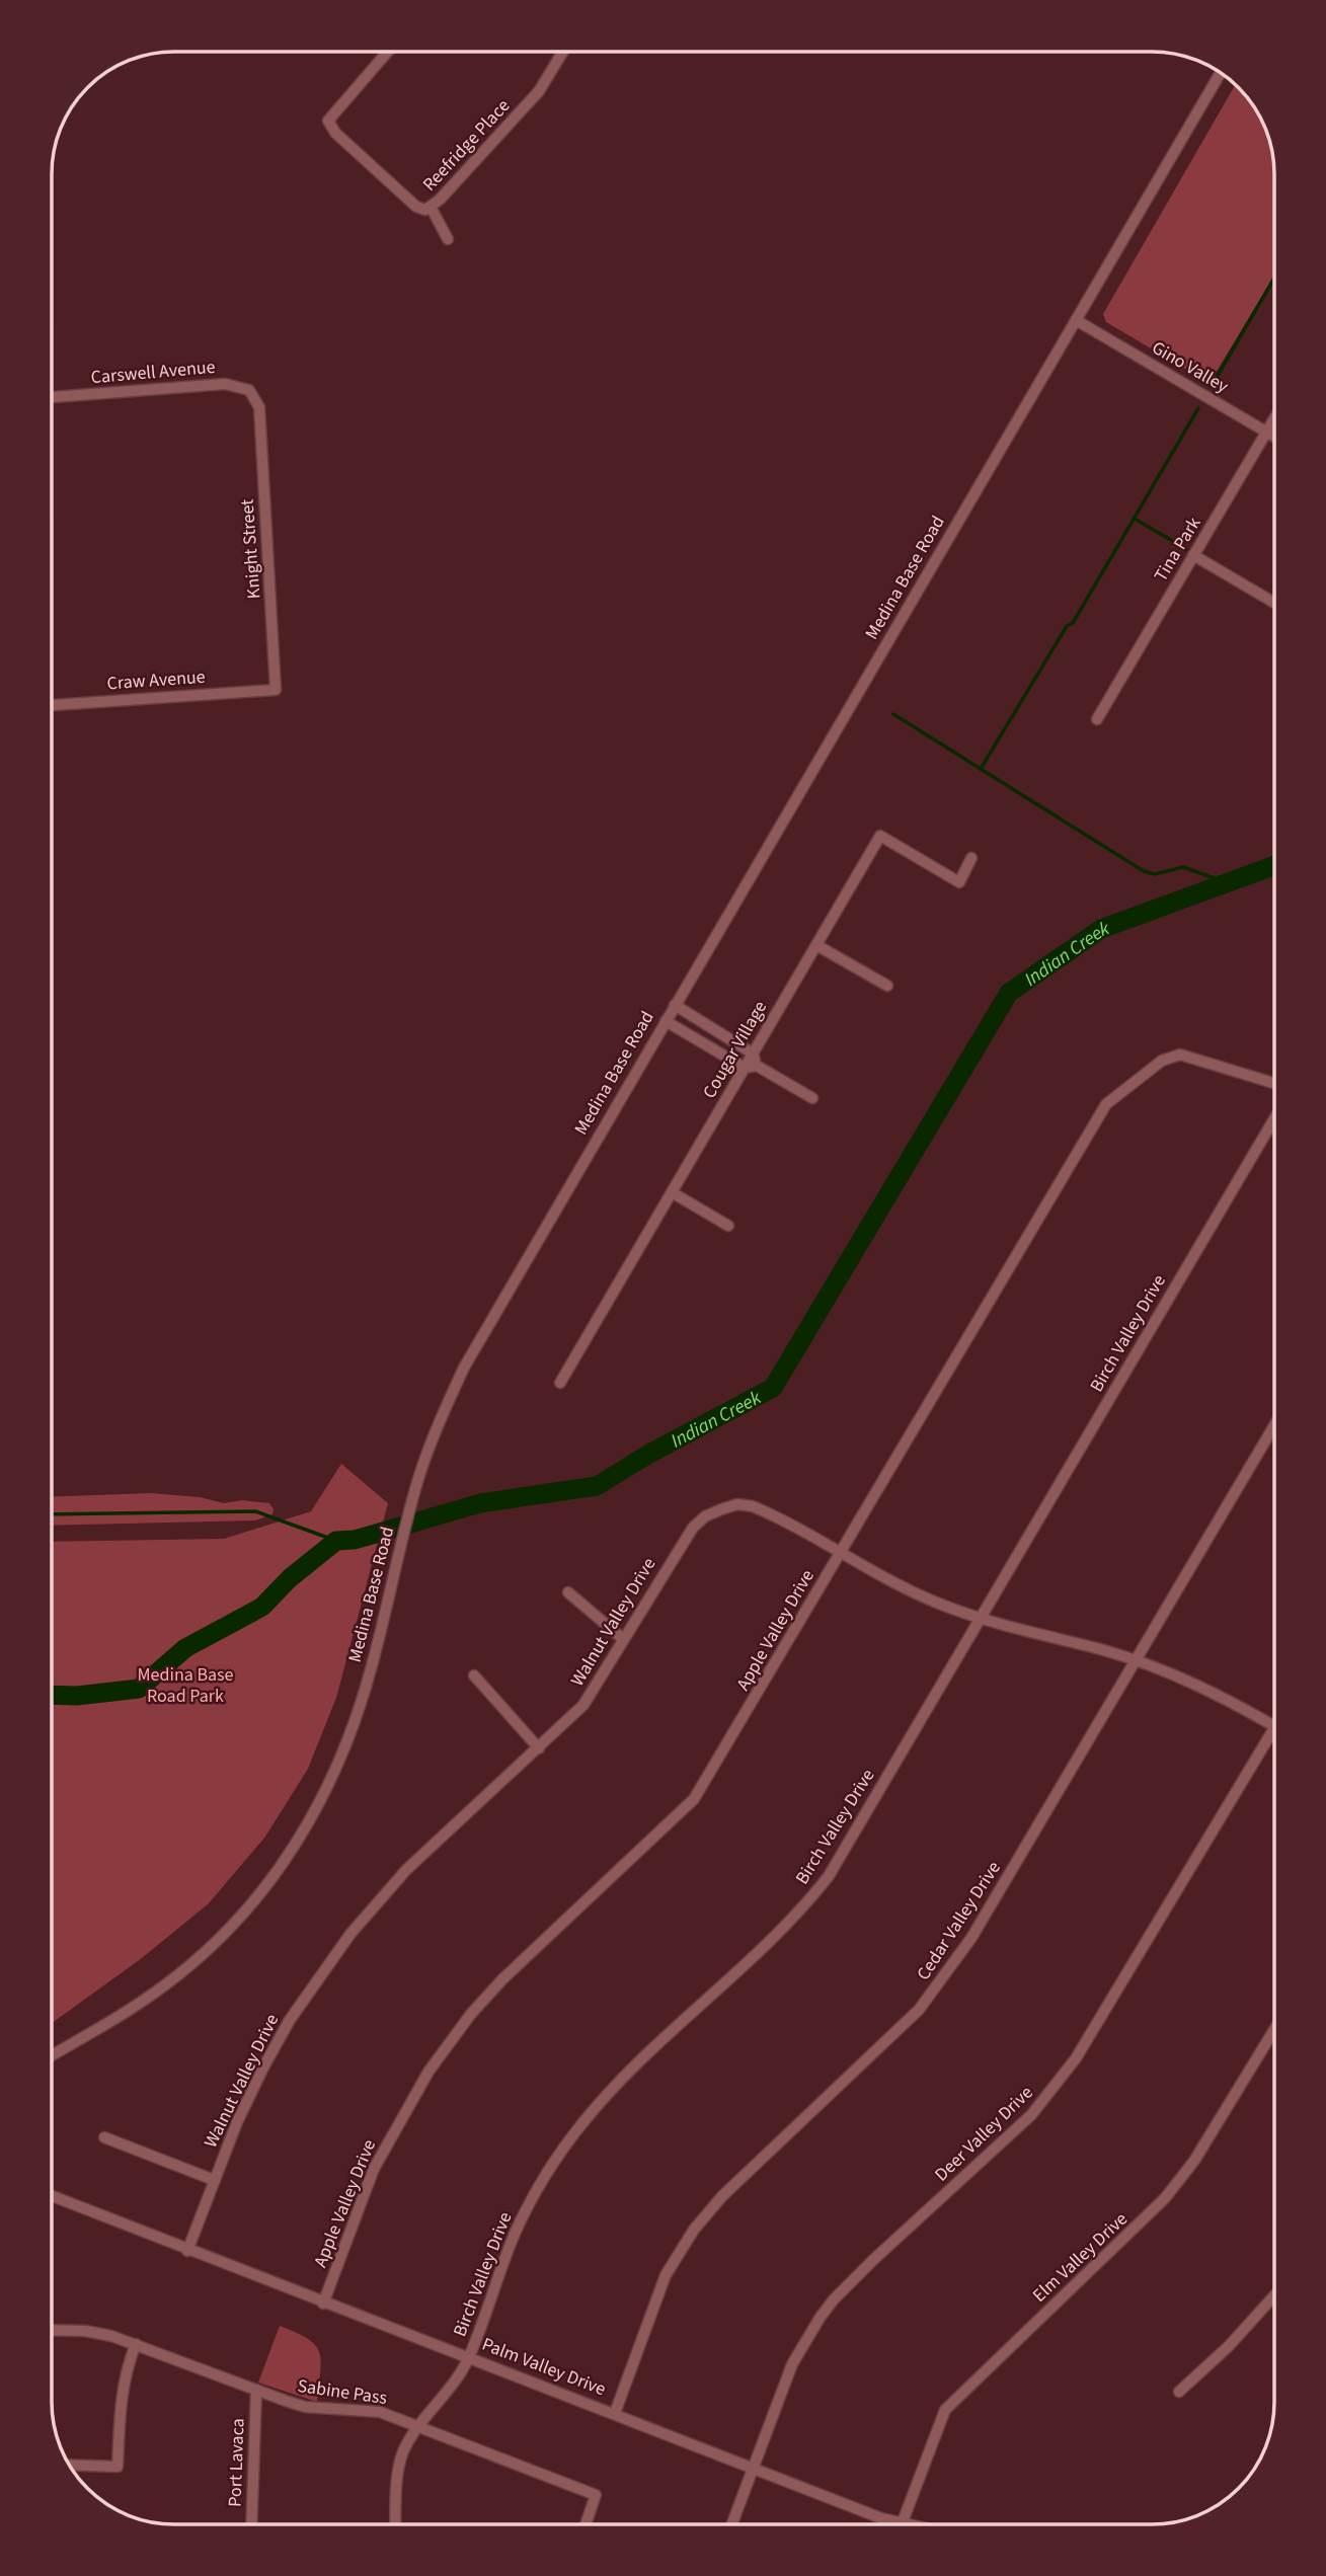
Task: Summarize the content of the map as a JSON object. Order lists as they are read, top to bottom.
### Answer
{
  "streets": {
    "street": [
      "Reefridge Place",
      "Gino Valley",
      "Carswell Avenue",
      "Knight Street",
      "Tina Park",
      "Medina Base Road",
      "Craw Avenue",
      "Cougar Village",
      "Birch Valley Drive",
      "Walnut Valley Drive",
      "Apple Valley Drive",
      "Cedar Valley Drive",
      "Deer Valley Drive",
      "Elm Valley Drive",
      "Palm Valley Drive",
      "Sabine Pass",
      "Port Lavaca"
    ]
  },
  "crossings": [
    ["Gino Valley", "Tina Park"],
    ["Gino Valley", "Medina Base Road"],
    ["Carswell Avenue", "Knight Street"],
    ["Knight Street", "Craw Avenue"],
    ["Birch Valley Drive", "Walnut Valley Drive"],
    ["Birch Valley Drive", "Palm Valley Drive"],
    ["Birch Valley Drive", "Sabine Pass"],
    ["Walnut Valley Drive", "Apple Valley Drive"],
    ["Walnut Valley Drive", "Cedar Valley Drive"],
    ["Walnut Valley Drive", "Palm Valley Drive"],
    ["Apple Valley Drive", "Palm Valley Drive"],
    ["Cedar Valley Drive", "Palm Valley Drive"],
    ["Deer Valley Drive", "Palm Valley Drive"],
    ["Elm Valley Drive", "Palm Valley Drive"],
    ["Sabine Pass", "Port Lavaca"]
  ],
  "water": ["Indian Creek"],
  "parks": ["Medina Base Road Park"]
}
